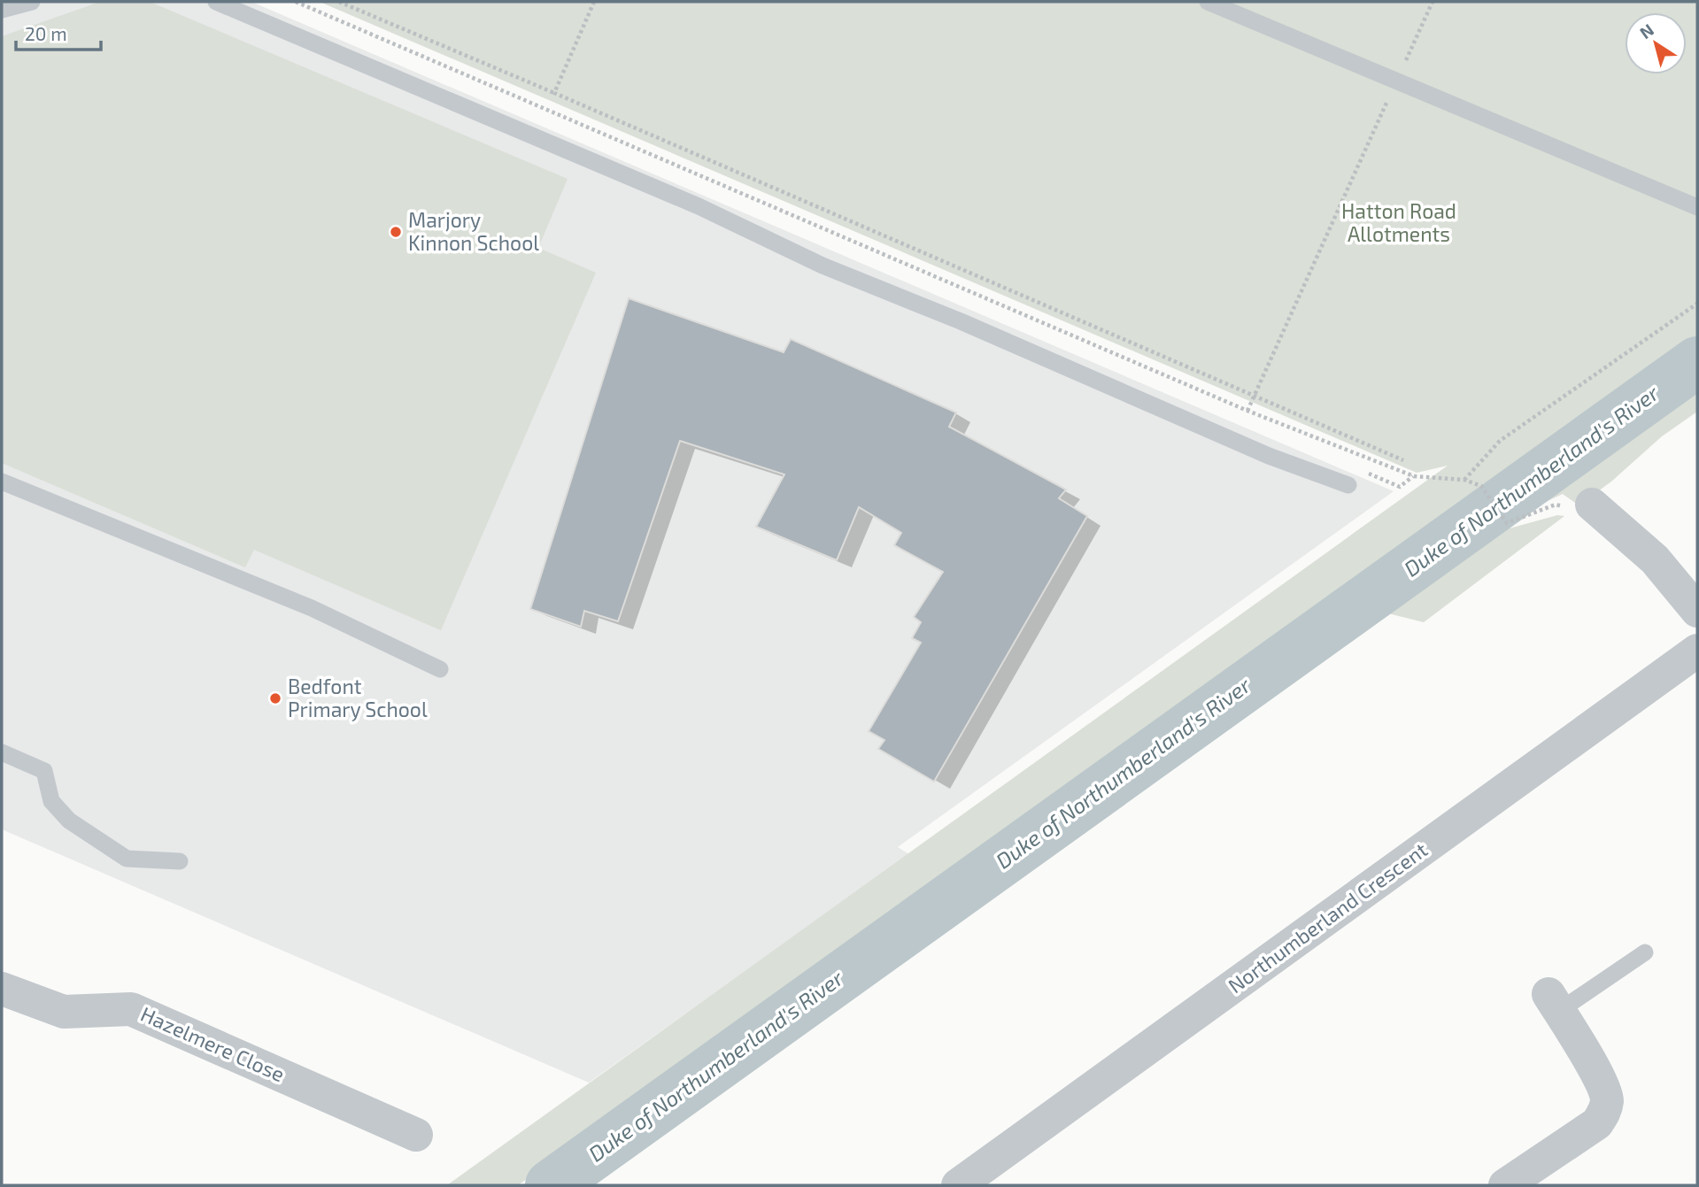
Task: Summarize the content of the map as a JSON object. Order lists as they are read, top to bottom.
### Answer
{
  "streets": {
    "street": ["Northumberland Crescent", "Hazelmere Close"]
  },
  "water": ["Duke of Northumberland's River"],
  "parks": ["Hatton Road Allotments"],
  "places": ["Marjory Kinnon School", "Bedfont Primary School"],
  "scale_bar": "20 m",
  "north": "top left"
}
